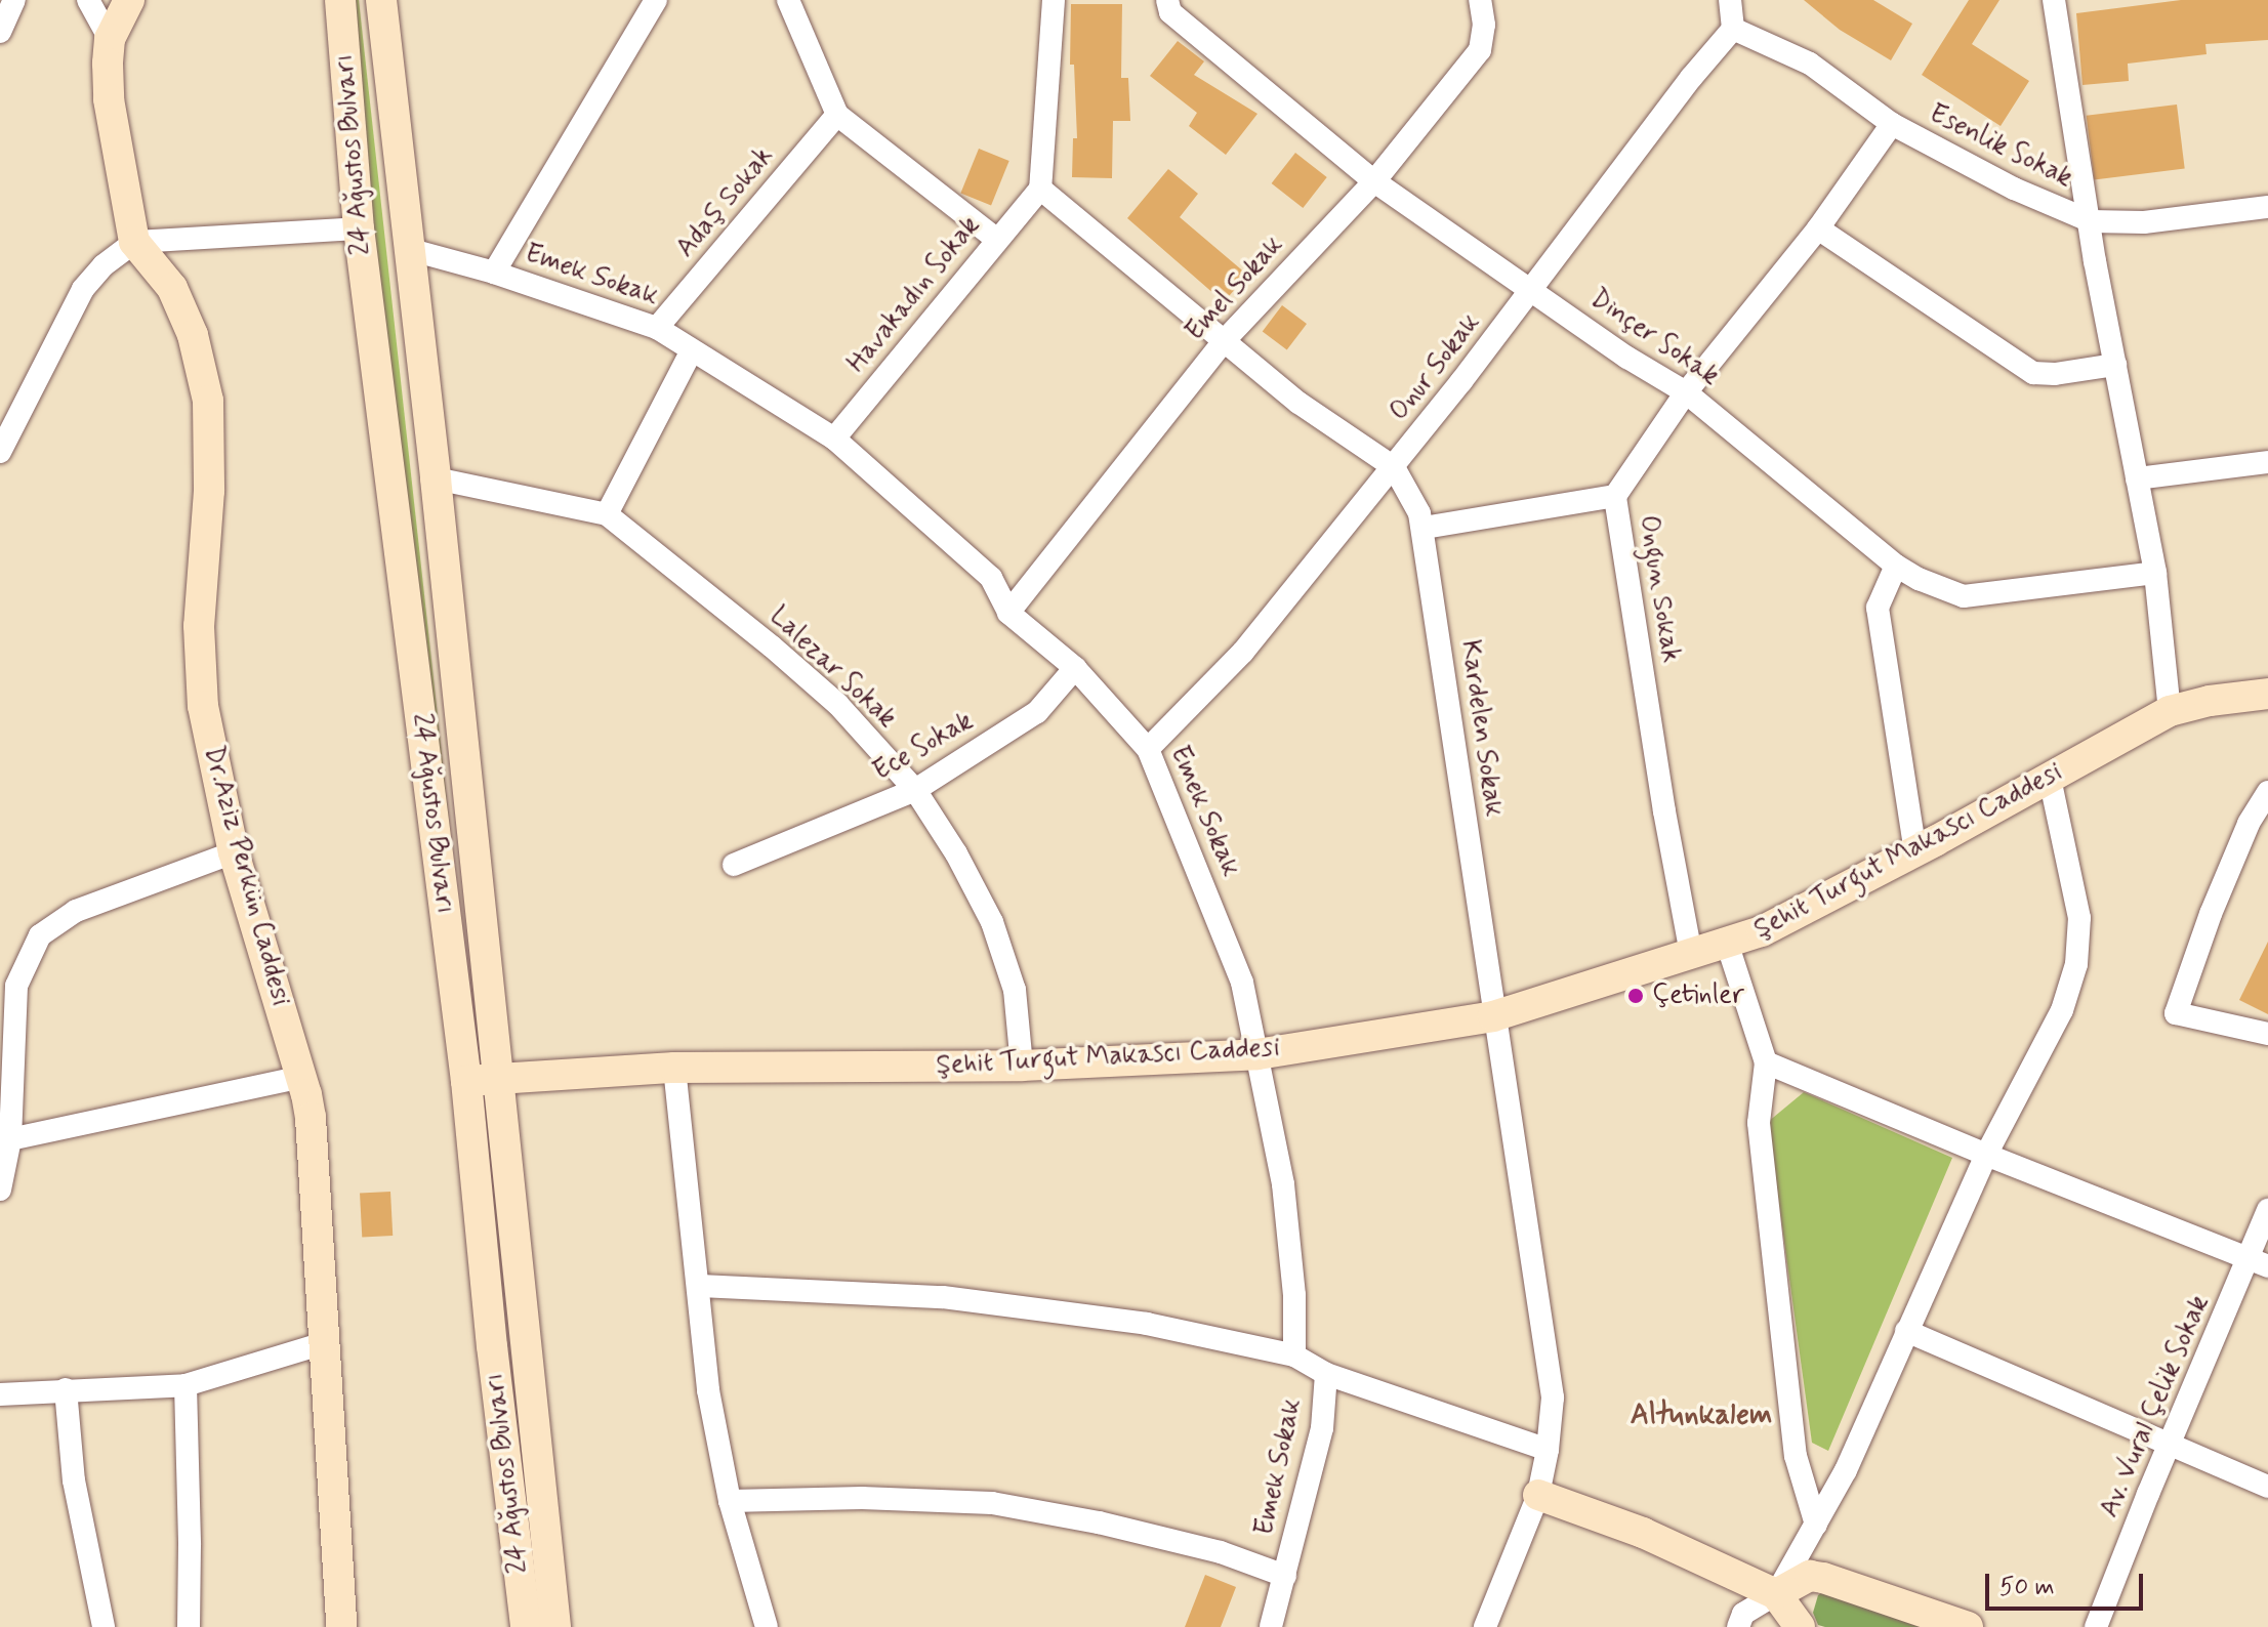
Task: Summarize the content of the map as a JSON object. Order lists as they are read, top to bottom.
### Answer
{
  "streets": {
    "street": [
      "Esenlik Sokak",
      "24 Ağustos Bulvarı",
      "Adaş Sokak",
      "Emek Sokak",
      "Emel Sokak",
      "Havakadın Sokak",
      "Dinçer Sokak",
      "Onur Sokak",
      "Ongun Sokak",
      "Lalezar Sokak",
      "Kardelen Sokak",
      "Ece Sokak",
      "Şehit Turgut Makascı Caddesi",
      "Dr.Aziz Perkün Caddesi",
      "Av. Vural Çelik Sokak"
    ]
  },
  "crossings": [
    ["Esenlik Sokak", "Onur Sokak"],
    ["Esenlik Sokak", "Ongun Sokak"],
    ["24 Ağustos Bulvarı", "Emek Sokak"],
    ["24 Ağustos Bulvarı", "Lalezar Sokak"],
    ["24 Ağustos Bulvarı", "Şehit Turgut Makascı Caddesi"],
    ["Adaş Sokak", "Emek Sokak"],
    ["Emek Sokak", "Emel Sokak"],
    ["Emek Sokak", "Havakadın Sokak"],
    ["Emek Sokak", "Onur Sokak"],
    ["Emek Sokak", "Ece Sokak"],
    ["Emek Sokak", "Şehit Turgut Makascı Caddesi"],
    ["Emel Sokak", "Dinçer Sokak"],
    ["Emel Sokak", "Kardelen Sokak"],
    ["Havakadın Sokak", "Kardelen Sokak"],
    ["Dinçer Sokak", "Onur Sokak"],
    ["Dinçer Sokak", "Ongun Sokak"],
    ["Onur Sokak", "Kardelen Sokak"],
    ["Ongun Sokak", "Şehit Turgut Makascı Caddesi"],
    ["Lalezar Sokak", "Ece Sokak"],
    ["Lalezar Sokak", "Şehit Turgut Makascı Caddesi"],
    ["Kardelen Sokak", "Şehit Turgut Makascı Caddesi"]
  ],
  "districts": ["Altunkalem"],
  "places": ["Çetinler"],
  "scale_bar": "50 m"
}
